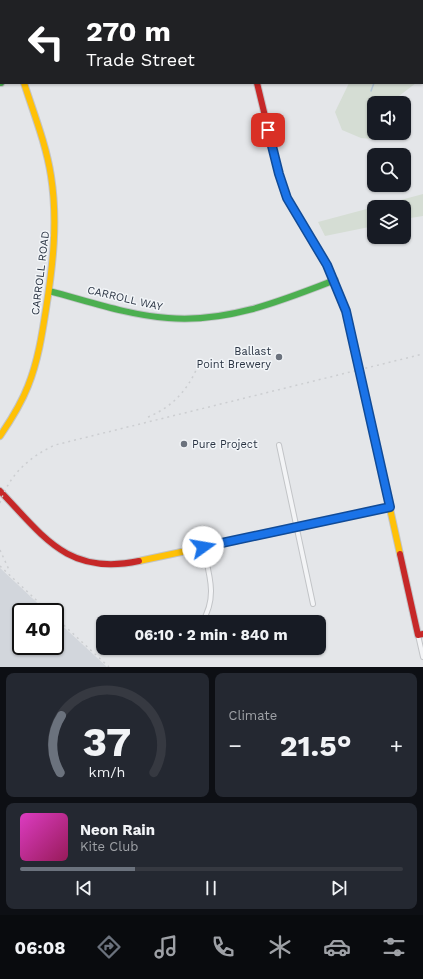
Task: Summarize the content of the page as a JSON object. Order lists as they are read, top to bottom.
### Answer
{
  "streets": {
    "street": ["CARROLL ROAD", "CARROLL WAY"]
  },
  "crossings": [
    ["CARROLL ROAD", "CARROLL WAY"]
  ],
  "places": ["Ballast Point Brewery", "Pure Project"],
  "page": {
    "turn": ["270 m", "Trade Street"],
    "limit": "40",
    "trip": "06:10 · 2 min · 840 m",
    "tile": "Climate",
    "heat": ["−", "21.5°", "+"],
    "song": ["Neon Rain", "Kite Club"],
    "tabs": "06:08",
    "gauge": ["37", "km/h"]
  }
}
